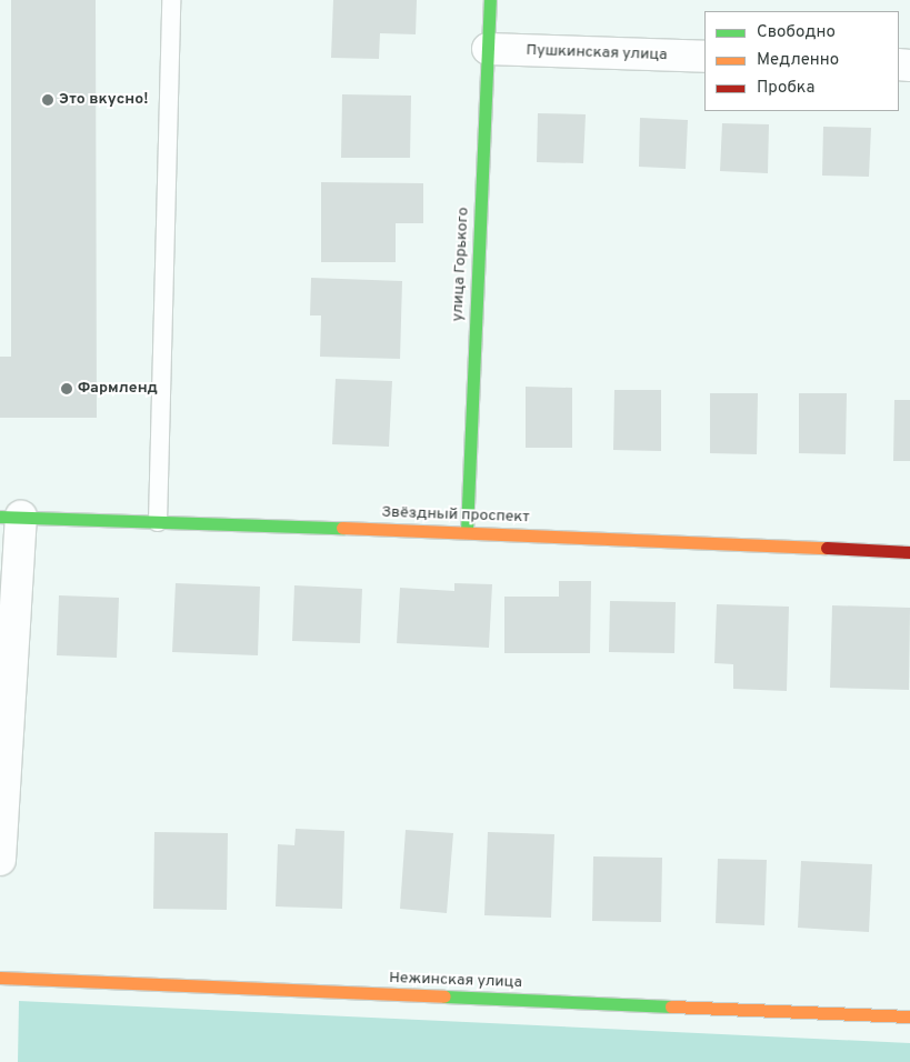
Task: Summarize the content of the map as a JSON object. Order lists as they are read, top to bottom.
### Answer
{
  "streets": {
    "street": [
      "Пушкинская улица",
      "улица Горького",
      "Звёздный проспект",
      "Нежинская улица"
    ]
  },
  "crossings": [
    ["Пушкинская улица", "улица Горького"],
    ["улица Горького", "Звёздный проспект"]
  ],
  "places": ["Это вкусно!", "Фармленд"],
  "legend": ["Свободно", "Медленно", "Пробка"]
}
